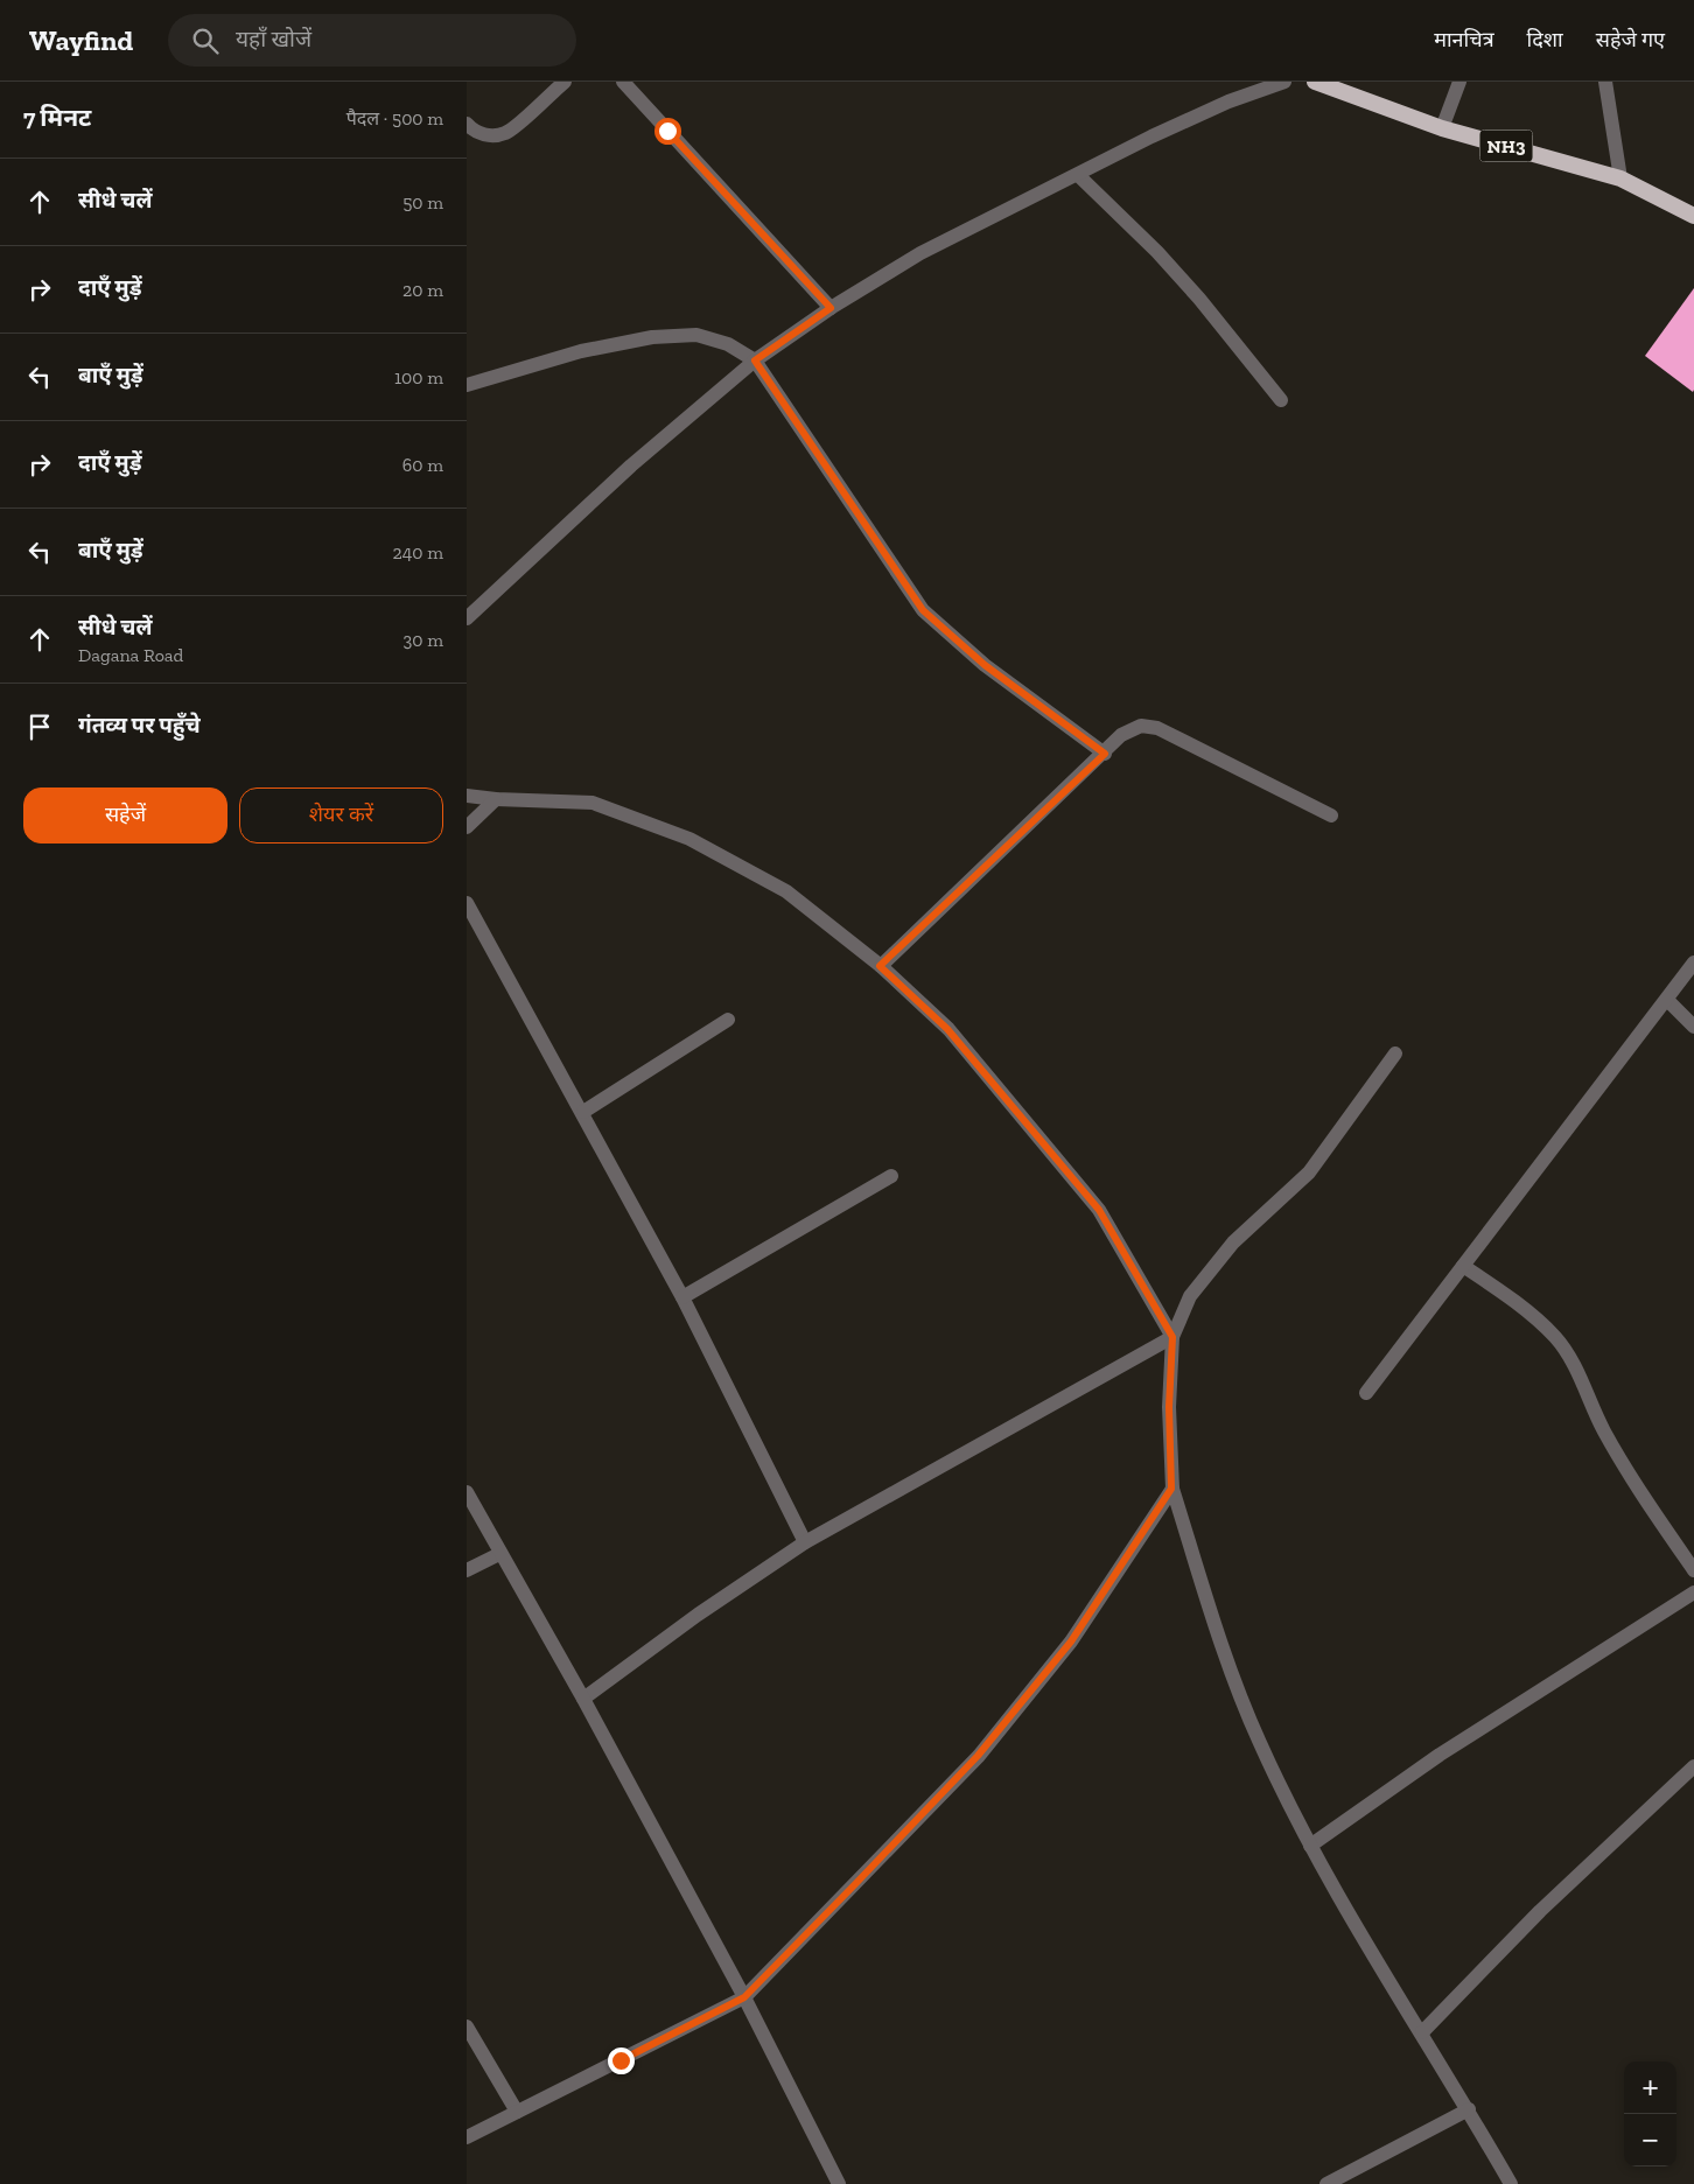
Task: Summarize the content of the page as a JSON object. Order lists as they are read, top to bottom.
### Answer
{
  "streets": {
    "highway": ["NH3"]
  },
  "page": {
    "header": "Wayfind",
    "search": "यहाँ खोजें",
    "nav": ["मानचित्र", "दिशा", "सहेजे गए"],
    "heading": ["7 मिनट", "पैदल · 500 m"],
    "list": [
      ["सीधे चलें", "50 m"],
      ["दाएँ मुड़ें", "20 m"],
      ["बाएँ मुड़ें", "100 m"],
      ["दाएँ मुड़ें", "60 m"],
      ["बाएँ मुड़ें", "240 m"],
      ["सीधे चलें", "Dagana Road", "30 m"],
      "गंतव्य पर पहुँचे"
    ],
    "buttons": ["सहेजें", "शेयर करें"],
    "map_buttons": ["+", "−"]
  }
}
